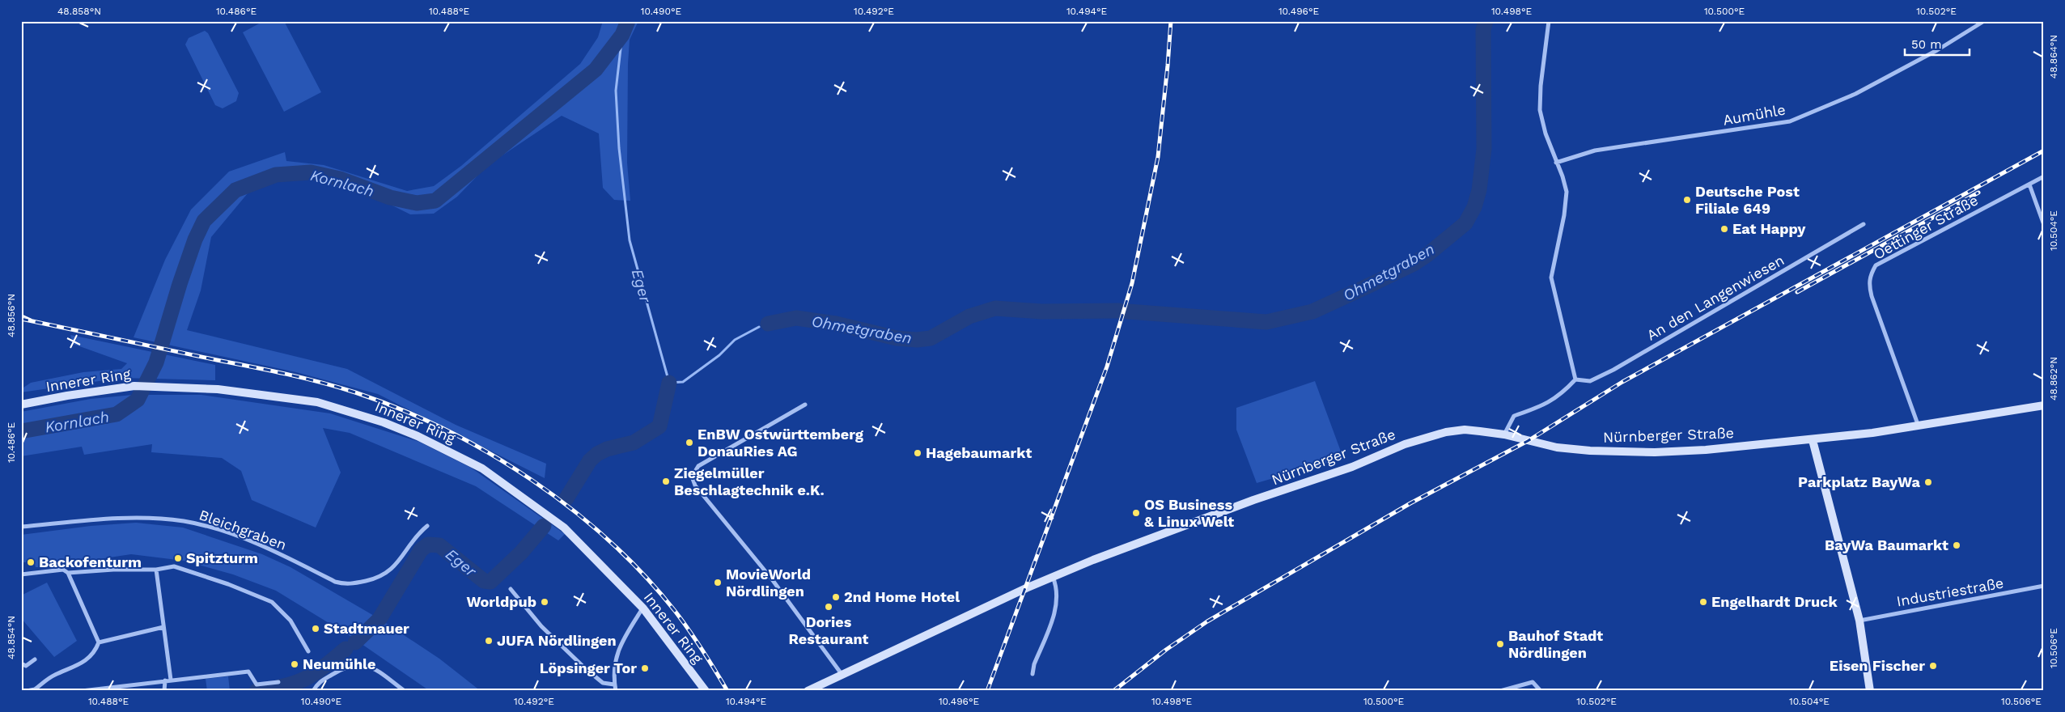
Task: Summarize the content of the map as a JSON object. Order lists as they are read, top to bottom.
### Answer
{
  "streets": {
    "main road": ["Innerer Ring", "Nürnberger Straße"],
    "street": [
      "Aumühle",
      "Oettinger Straße",
      "An den Langenwiesen",
      "Bleichgraben",
      "Industriestraße"
    ]
  },
  "crossings": [
    ["Oettinger Straße", "Nürnberger Straße"]
  ],
  "water": ["Kornlach", "Ohmetgraben", "Eger"],
  "places": [
    "Deutsche Post Filiale 649",
    "Eat Happy",
    "EnBW Ostwürttemberg DonauRies AG",
    "Hagebaumarkt",
    "Ziegelmüller Beschlagtechnik e.K.",
    "Parkplatz BayWa",
    "OS Business & Linux Welt",
    "BayWa Baumarkt",
    "Spitzturm",
    "Backofenturm",
    "MovieWorld Nördlingen",
    "2nd Home Hotel",
    "Worldpub",
    "Engelhardt Druck",
    "Dories Restaurant",
    "Stadtmauer",
    "JUFA Nördlingen",
    "Bauhof Stadt Nördlingen",
    "Neumühle",
    "Eisen Fischer",
    "Löpsinger Tor"
  ],
  "scale_bar": "50 m",
  "coordinates": [
    "48.858°N",
    "10.486°E",
    "10.488°E",
    "10.490°E",
    "10.492°E",
    "10.494°E",
    "10.496°E",
    "10.498°E",
    "10.500°E",
    "10.502°E",
    "48.864°N",
    "10.504°E",
    "48.856°N",
    "48.862°N",
    "48.854°N",
    "10.506°E"
  ]
}
